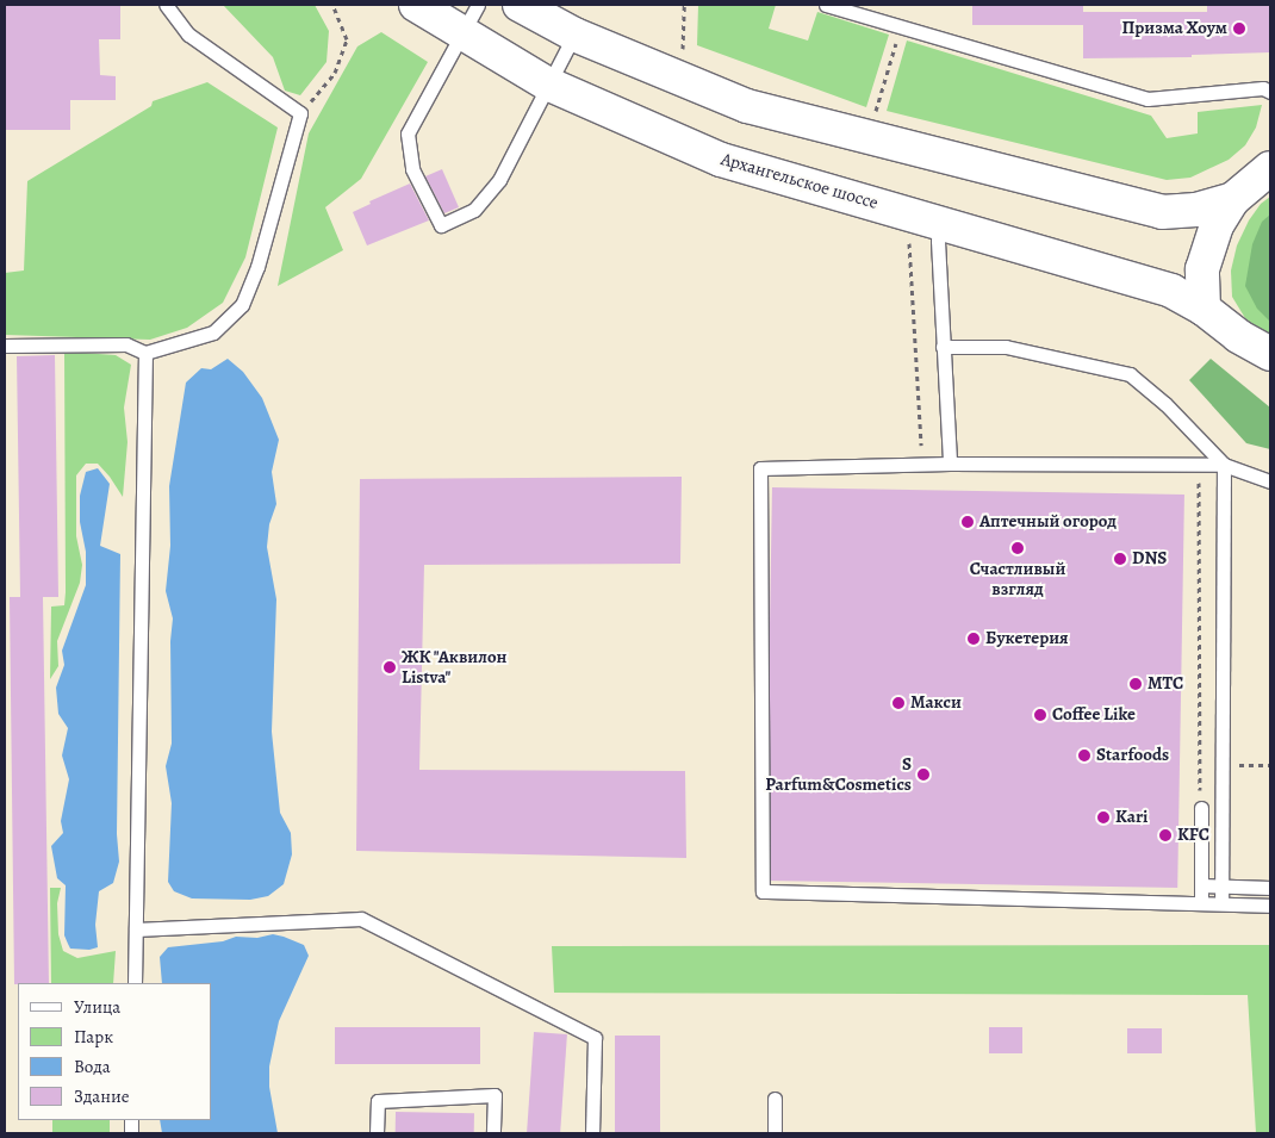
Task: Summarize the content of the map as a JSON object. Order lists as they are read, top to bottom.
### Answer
{
  "streets": {
    "main road": ["Архангельское шоссе"]
  },
  "places": [
    "Призма Хоум",
    "Аптечный огород",
    "Счастливый взгляд",
    "DNS",
    "Букетерия",
    "ЖК \"Аквилон Listva\"",
    "МТС",
    "Макси",
    "Coffee Like",
    "Starfoods",
    "S Parfum&Cosmetics",
    "Kari",
    "KFC"
  ],
  "legend": [
    "Улица",
    "Парк",
    "Вода",
    "Здание"
  ]
}
